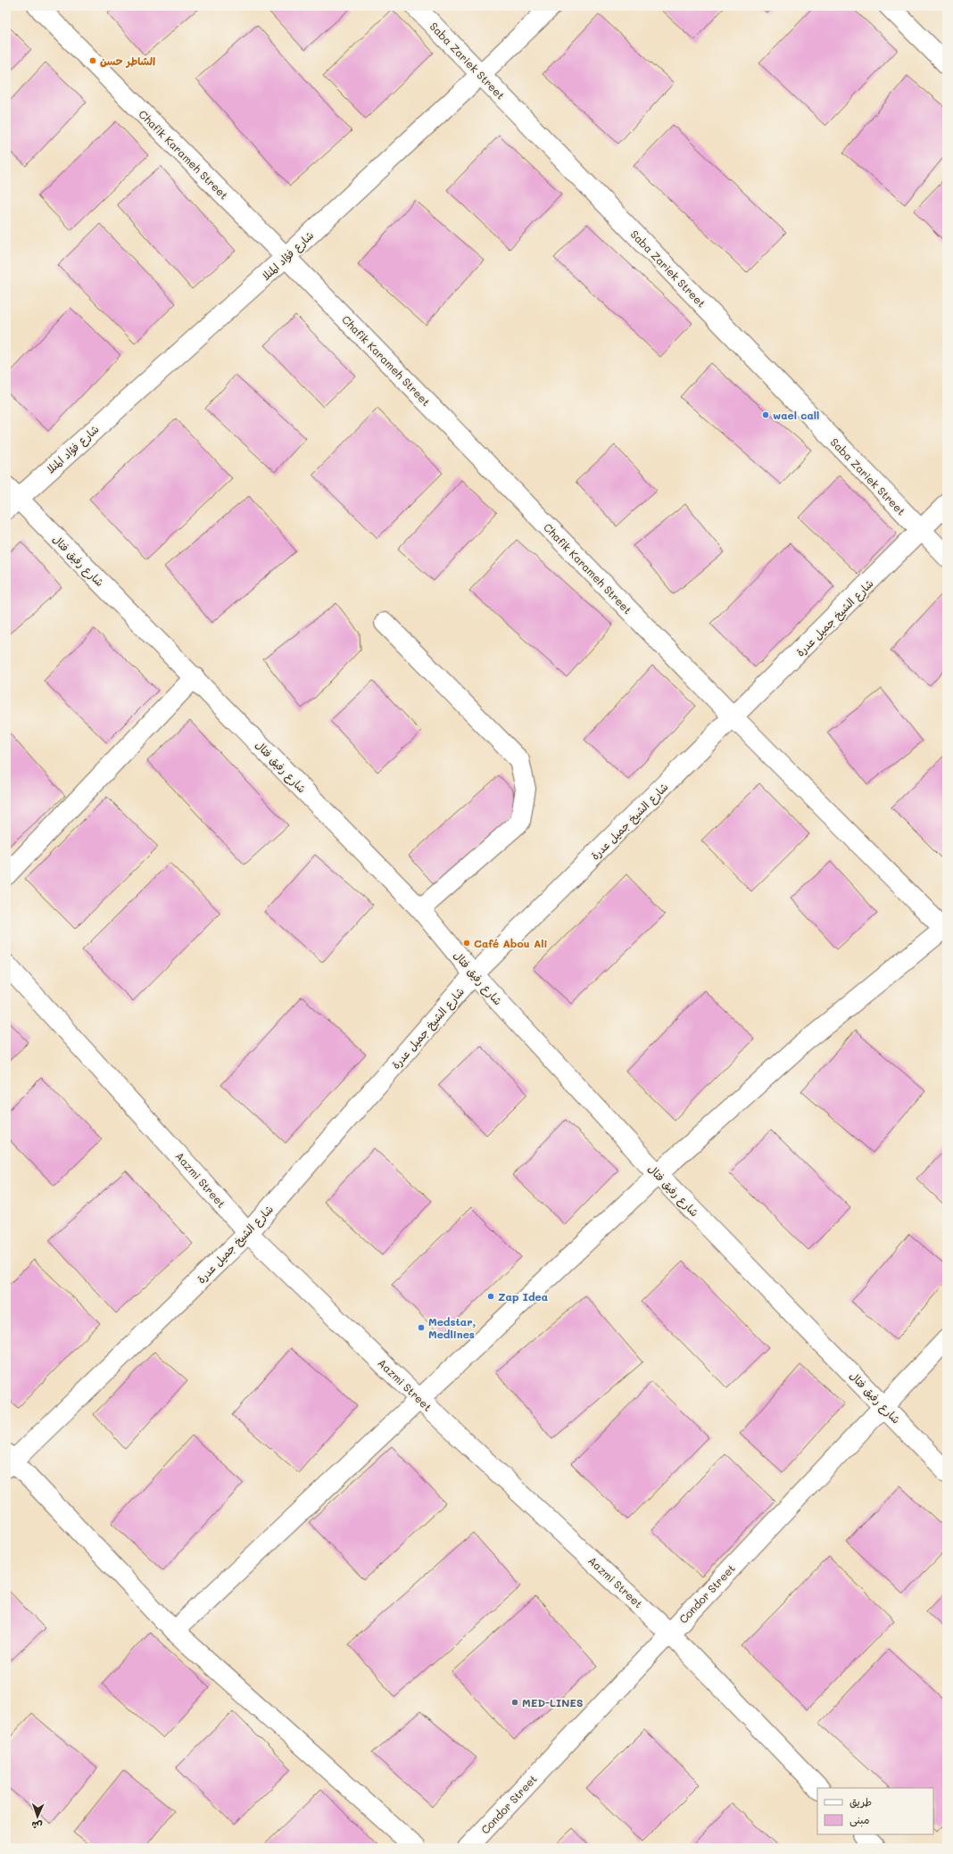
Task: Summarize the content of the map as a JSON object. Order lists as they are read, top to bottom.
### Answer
{
  "streets": {
    "street": [
      "Saba Zariek Street",
      "Chafik Karameh Street",
      "شارع فؤاد المنلا",
      "شارع رفيق فتال",
      "شارع الشيخ جميل عدرة",
      "Aazmi Street",
      "Condor Street"
    ]
  },
  "crossings": [
    ["Saba Zariek Street", "شارع فؤاد المنلا"],
    ["Saba Zariek Street", "شارع الشيخ جميل عدرة"],
    ["Chafik Karameh Street", "شارع فؤاد المنلا"],
    ["Chafik Karameh Street", "شارع الشيخ جميل عدرة"],
    ["شارع فؤاد المنلا", "شارع رفيق فتال"],
    ["شارع رفيق فتال", "شارع الشيخ جميل عدرة"],
    ["شارع رفيق فتال", "Condor Street"],
    ["شارع الشيخ جميل عدرة", "Aazmi Street"],
    ["Aazmi Street", "Condor Street"]
  ],
  "places": [
    "الشاطر حسن",
    "wael call",
    "Café Abou Ali",
    "Zap Idea",
    "Medstar, Medlines",
    "MED-LINES"
  ],
  "legend": ["طريق", "مبنى"],
  "north": "bottom"
}
